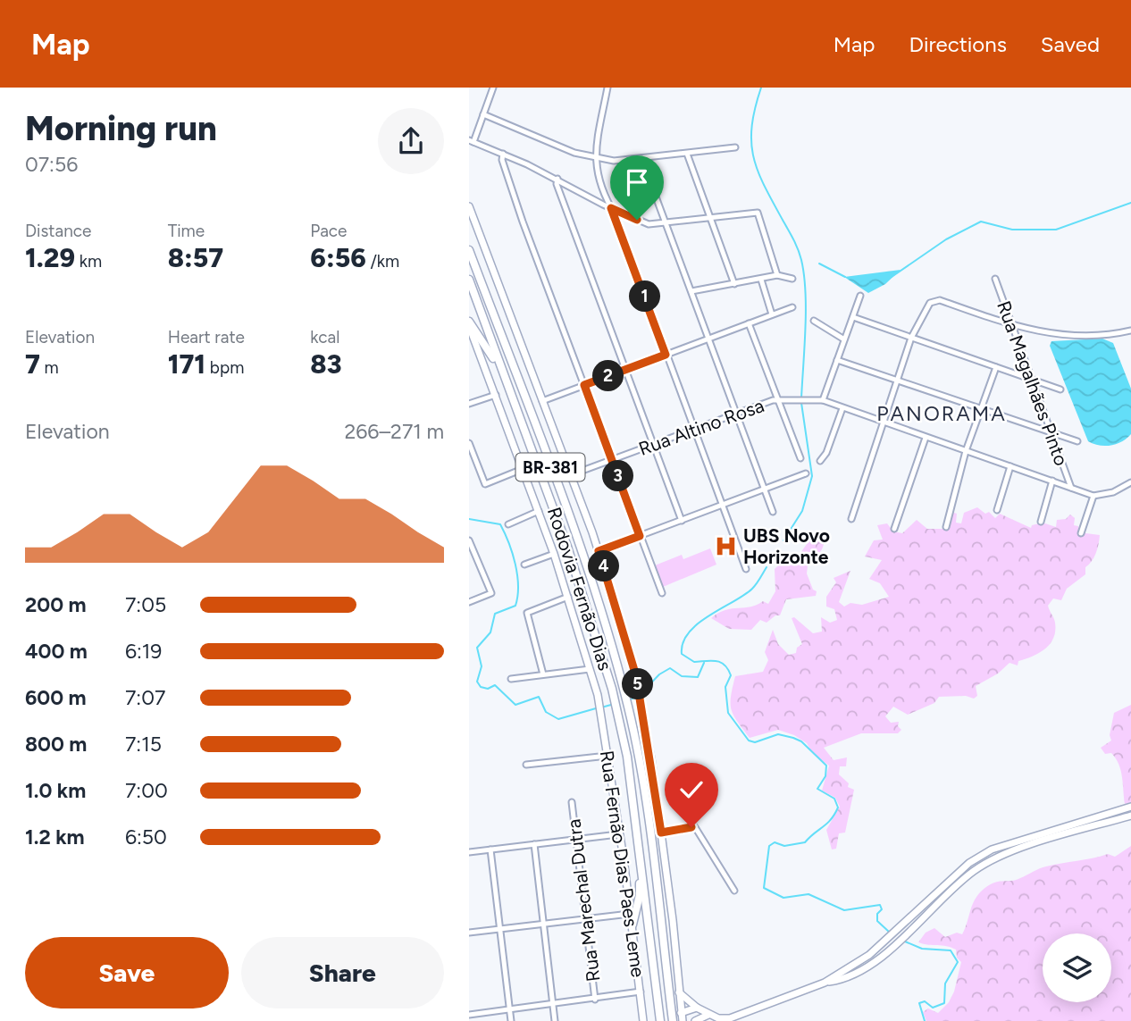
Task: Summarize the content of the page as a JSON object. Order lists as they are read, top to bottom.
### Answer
{
  "streets": {
    "highway": ["BR-381", "Rodovia Fernão Dias"],
    "main road": ["Rua Fernão Dias Paes Leme"],
    "street": ["Rua Magalhães Pinto", "Rua Altino Rosa", "Rua Marechal Dutra"]
  },
  "crossings": [
    ["Rua Magalhães Pinto", "Rua Altino Rosa"]
  ],
  "districts": ["PANORAMA"],
  "places": {
    "hospital": ["UBS Novo Horizonte"]
  },
  "page": {
    "header": "Map",
    "nav": ["Map", "Directions", "Saved"],
    "heading": ["Morning run", "07:56"],
    "stats": [
      ["Distance", "1.29 km"],
      ["Time", "8:57"],
      ["Pace", "6:56 /km"],
      ["Elevation", "7 m"],
      ["Heart rate", "171 bpm"],
      ["kcal", "83"]
    ],
    "pins": [
      "1",
      "2",
      "3",
      "4",
      "5"
    ],
    "chart": ["Elevation", "266–271 m"],
    "list": [
      {
        "name": "200 m",
        "note": "7:05"
      },
      {
        "name": "400 m",
        "note": "6:19"
      },
      {
        "name": "600 m",
        "note": "7:07"
      },
      {
        "name": "800 m",
        "note": "7:15"
      },
      {
        "name": "1.0 km",
        "note": "7:00"
      },
      {
        "name": "1.2 km",
        "note": "6:50"
      }
    ],
    "buttons": ["Save", "Share"]
  }
}
